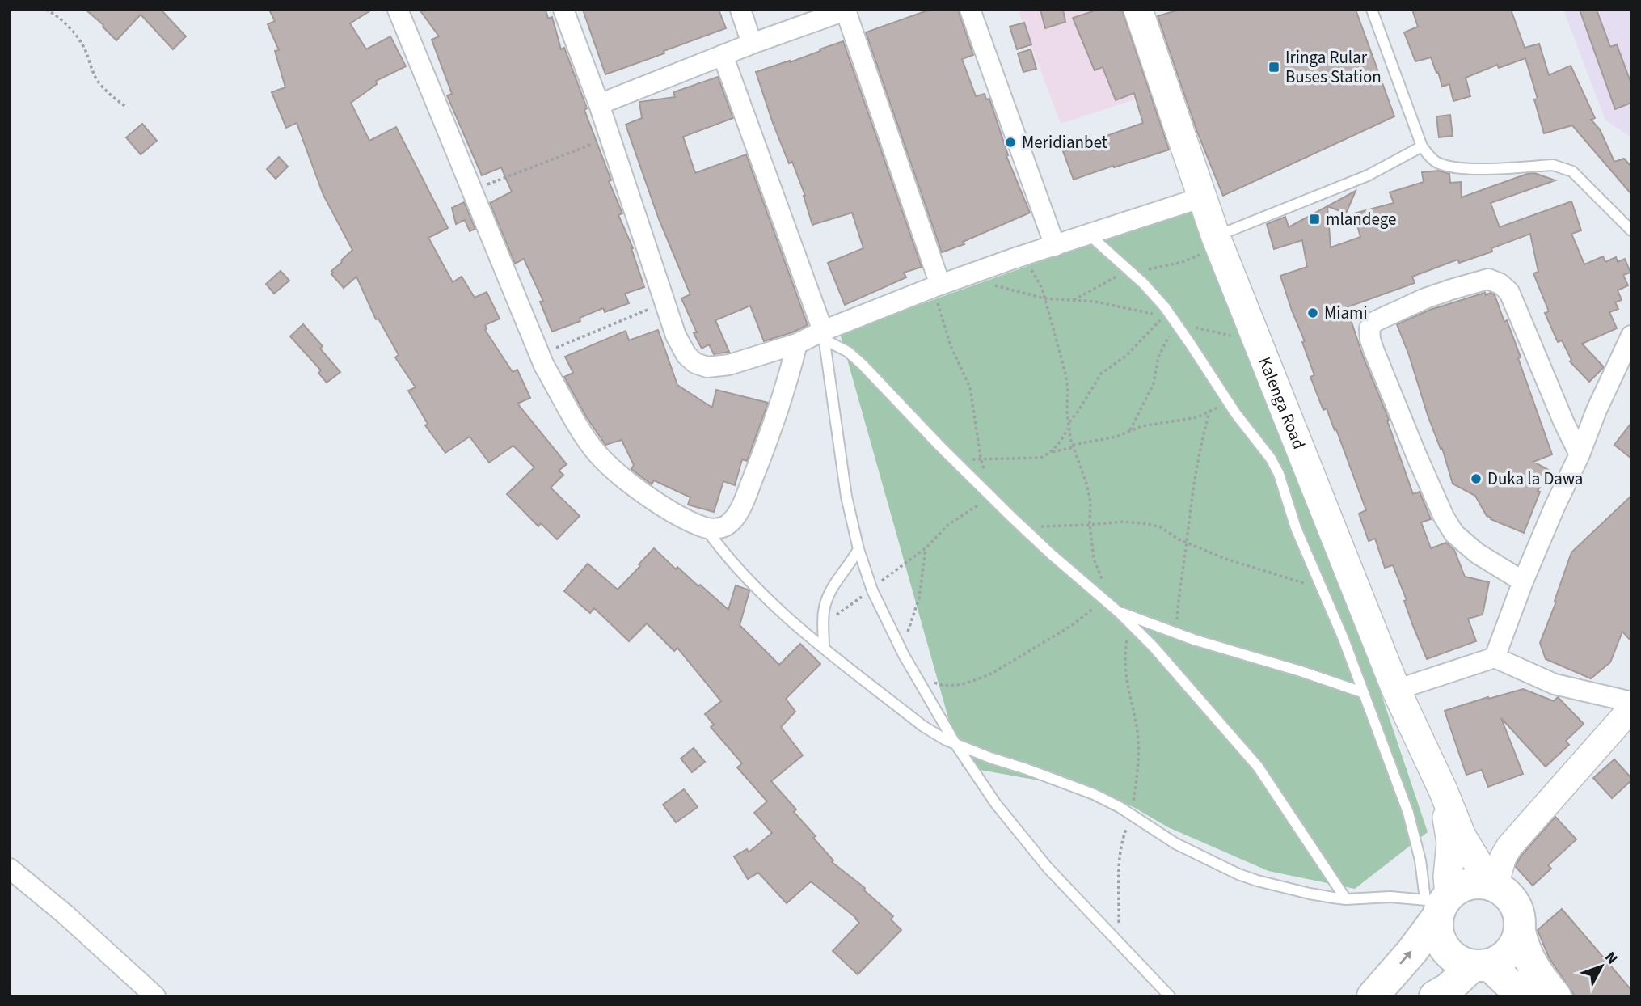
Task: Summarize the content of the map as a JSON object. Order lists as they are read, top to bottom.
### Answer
{
  "streets": {
    "main road": ["Kalenga Road"]
  },
  "places": {
    "transit": ["Iringa Rular Buses Station", "mlandege"],
    "other": ["Meridianbet", "Miami", "Duka la Dawa"]
  },
  "north": "top right"
}
